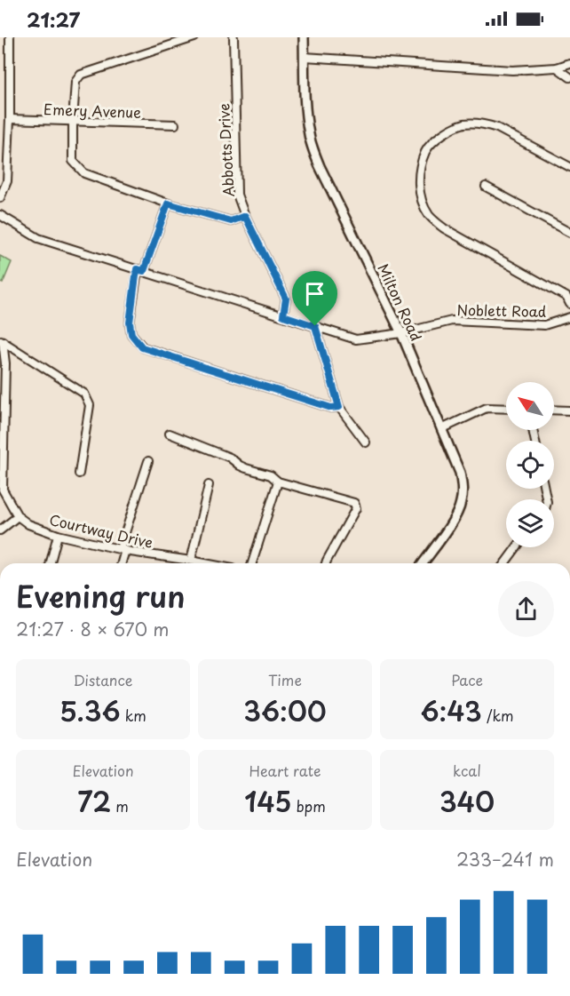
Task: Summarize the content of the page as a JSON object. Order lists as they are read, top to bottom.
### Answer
{
  "streets": {
    "street": [
      "Emery Avenue",
      "Abbotts Drive",
      "Milton Road",
      "Noblett Road",
      "Courtway Drive"
    ]
  },
  "crossings": [
    ["Abbotts Drive", "Noblett Road"],
    ["Milton Road", "Noblett Road"]
  ],
  "north": "top left",
  "page": {
    "status": "21:27",
    "heading": ["Evening run", "21:27 · 8 × 670 m"],
    "stats": [
      ["Distance", "5.36 km"],
      ["Time", "36:00"],
      ["Pace", "6:43 /km"],
      ["Elevation", "72 m"],
      ["Heart rate", "145 bpm"],
      ["kcal", "340"]
    ],
    "chart": ["Elevation", "233–241 m"]
  }
}
